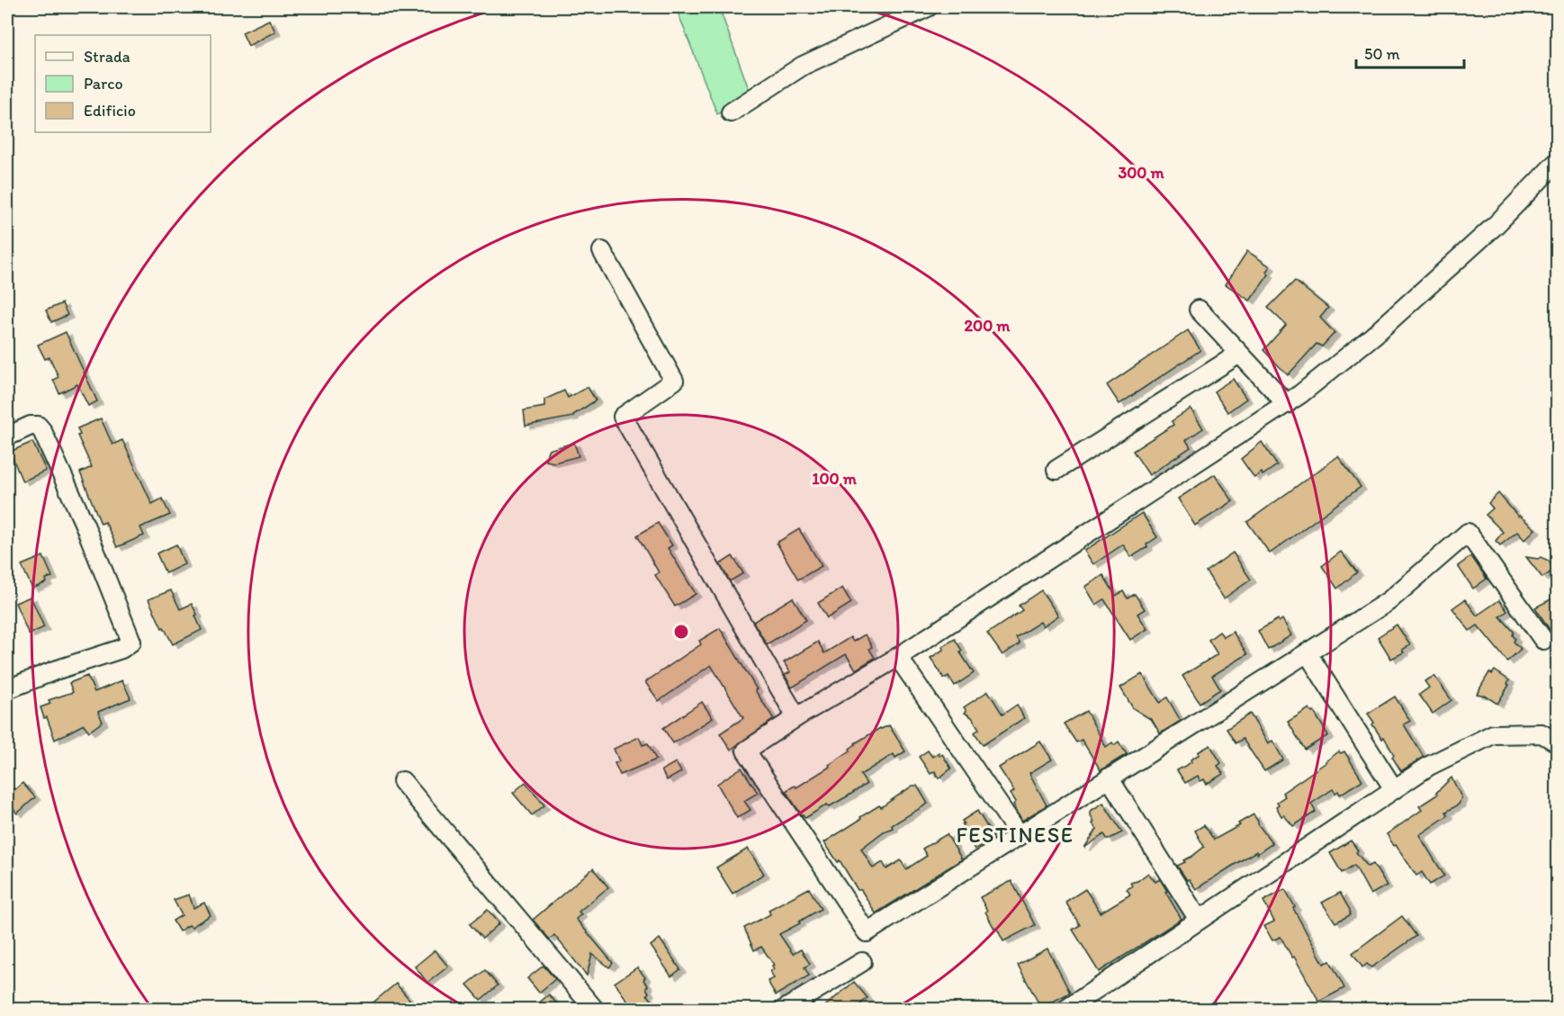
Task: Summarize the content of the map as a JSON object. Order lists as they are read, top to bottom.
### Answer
{
  "districts": ["FESTINESE"],
  "legend": ["Strada", "Parco", "Edificio"],
  "scale_bar": "50 m",
  "rings": ["300 m", "200 m", "100 m"]
}
